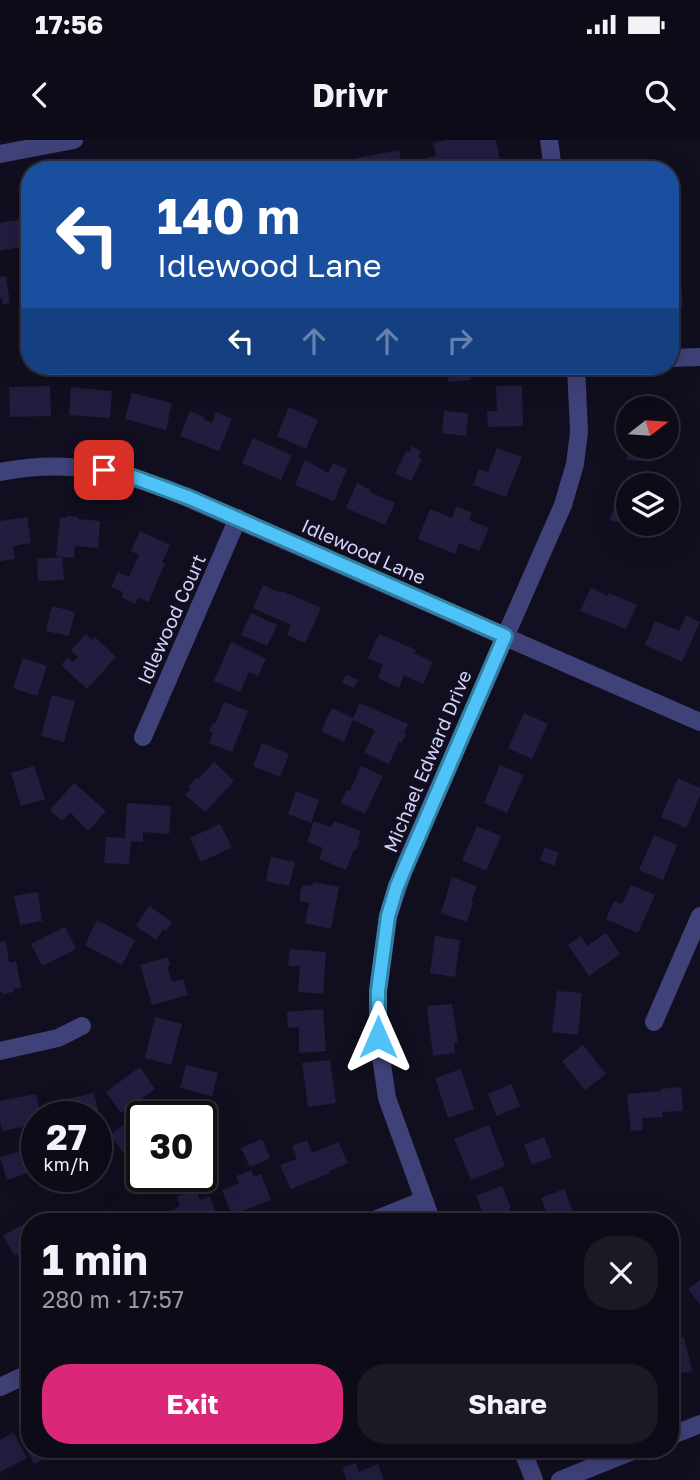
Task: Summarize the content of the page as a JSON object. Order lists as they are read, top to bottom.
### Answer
{
  "streets": {
    "street": ["Idlewood Lane", "Idlewood Court", "Michael Edward Drive"]
  },
  "crossings": [
    ["Idlewood Lane", "Idlewood Court"],
    ["Idlewood Lane", "Michael Edward Drive"]
  ],
  "north": "right",
  "page": {
    "status": "17:56",
    "header": "Drivr",
    "turn": ["140 m", "Idlewood Lane"],
    "speed": "27 km/h",
    "limit": "30",
    "heading": ["1 min", "280 m · 17:57"],
    "buttons": ["Exit", "Share"]
  }
}
